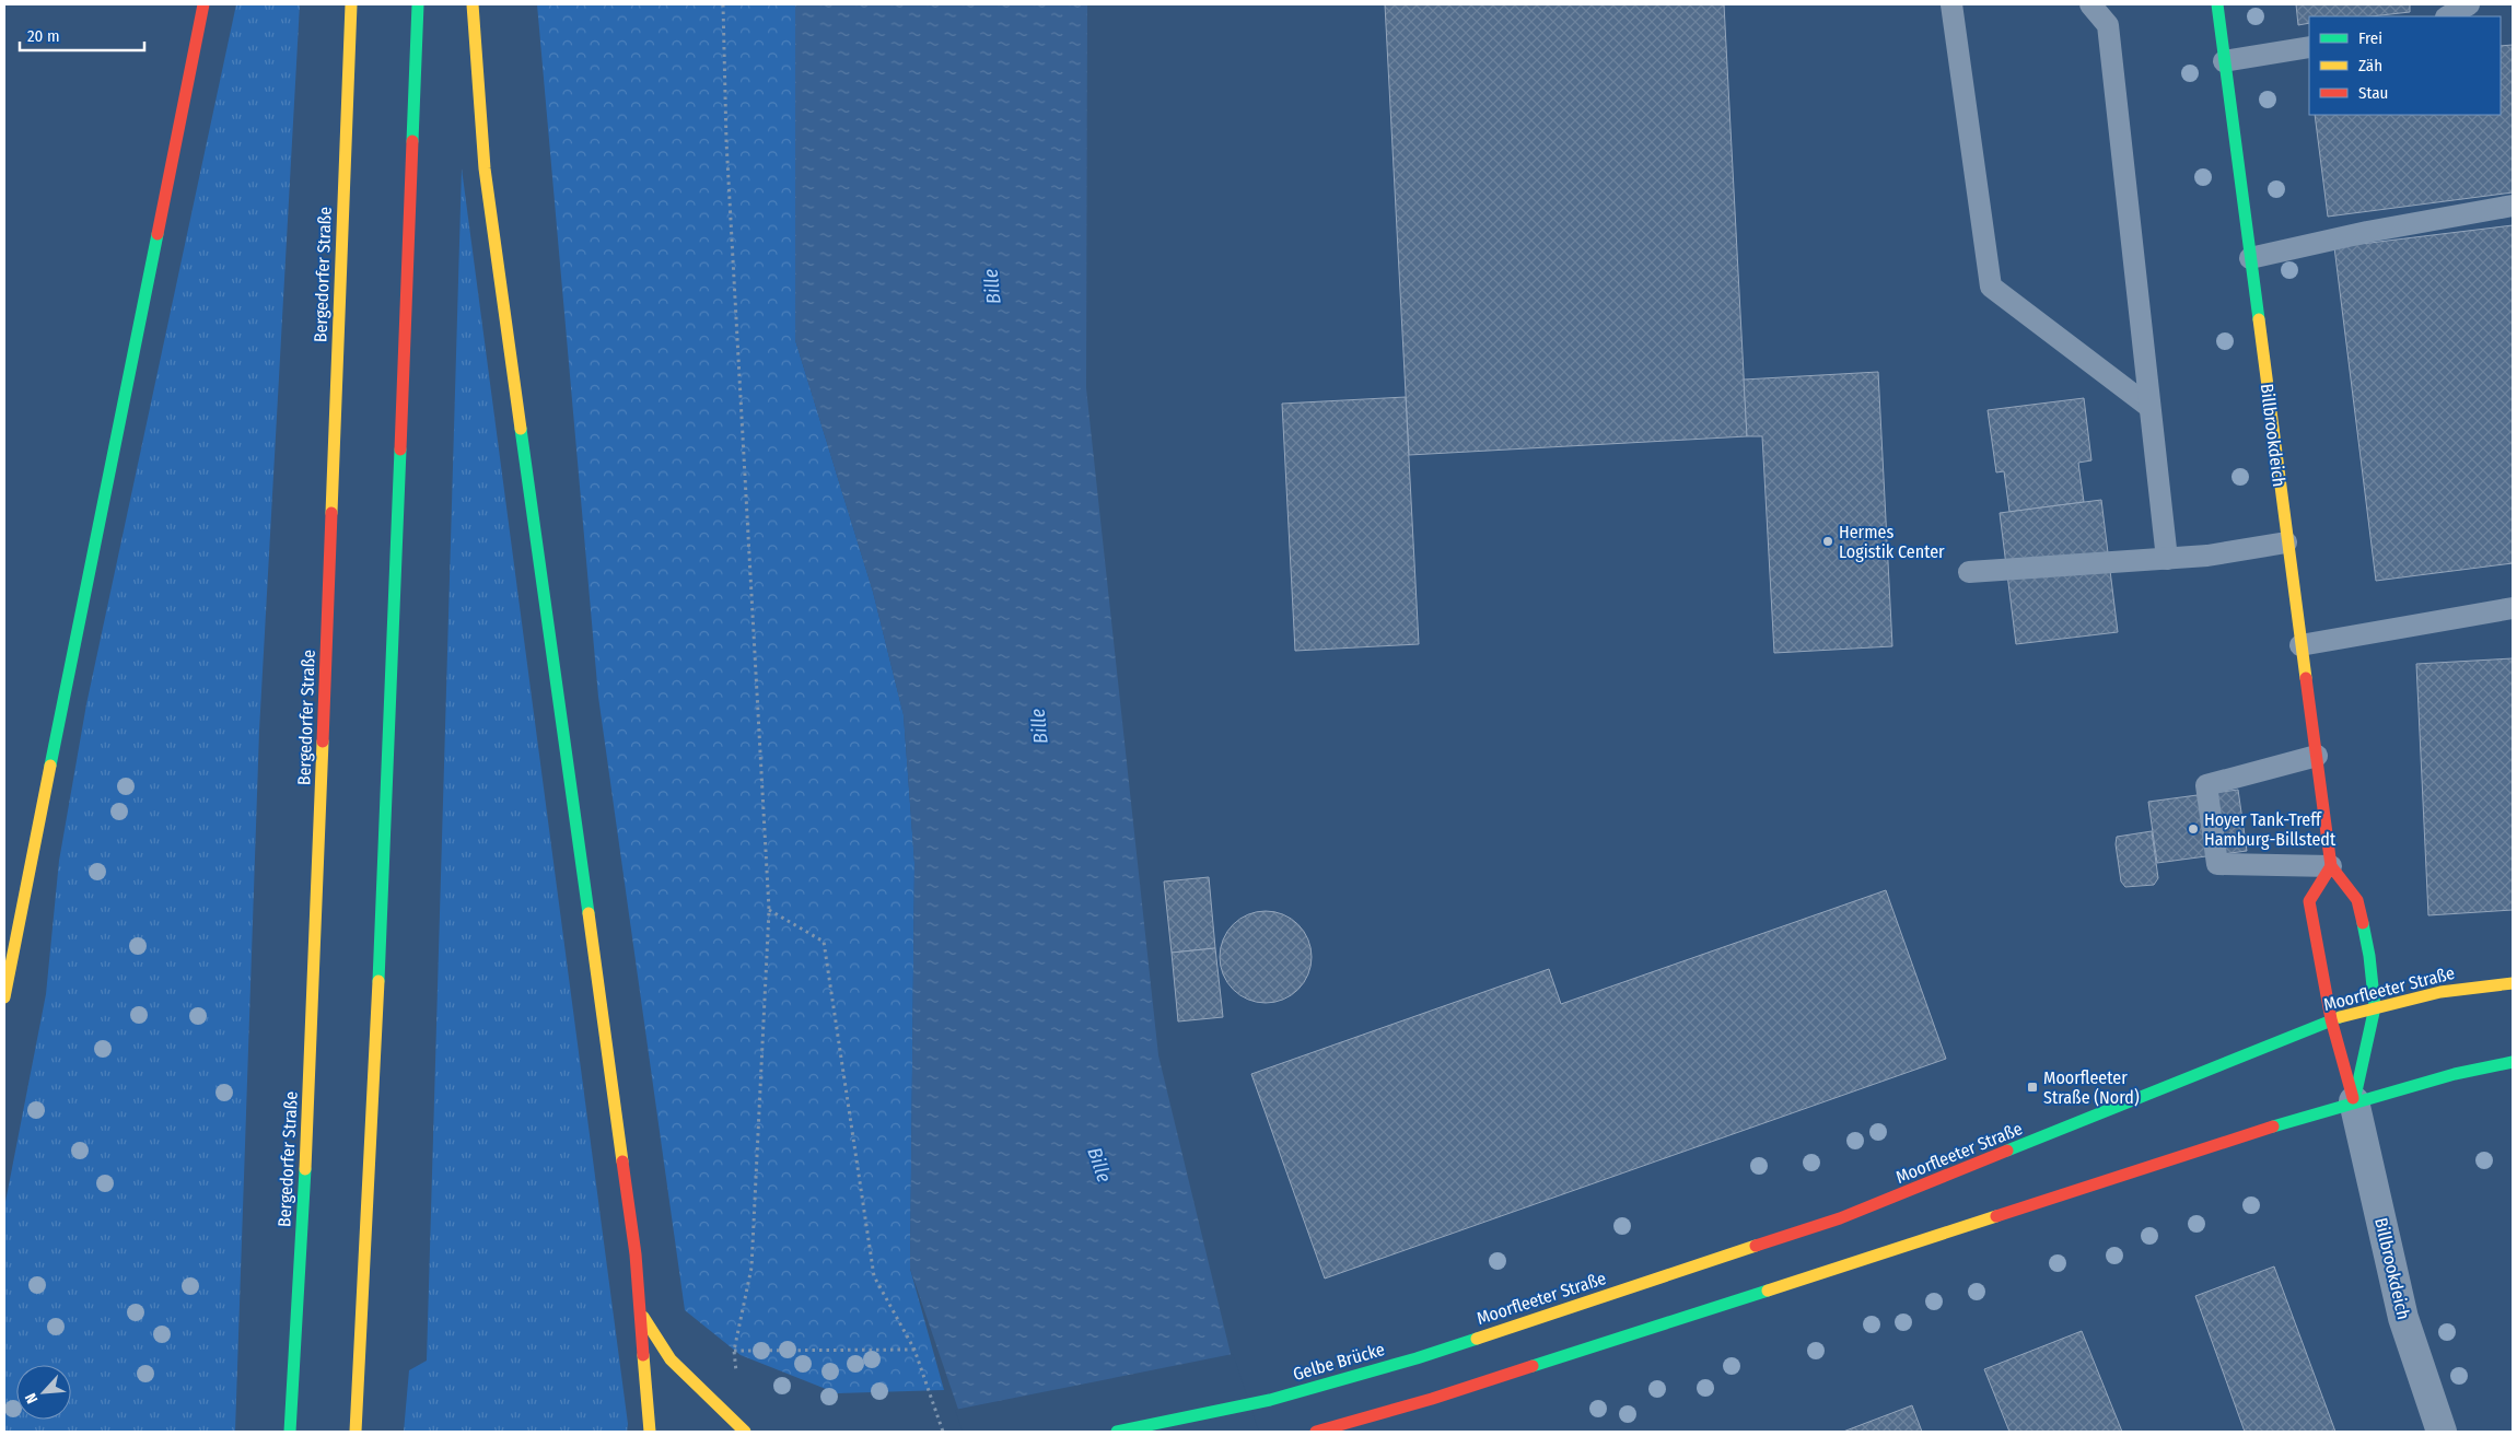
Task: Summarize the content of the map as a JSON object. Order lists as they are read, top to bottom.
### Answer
{
  "streets": {
    "main road": [
      "Bergedorfer Straße",
      "Billbrookdeich",
      "Moorfleeter Straße",
      "Gelbe Brücke"
    ]
  },
  "crossings": [
    ["Billbrookdeich", "Moorfleeter Straße"],
    ["Moorfleeter Straße", "Gelbe Brücke"]
  ],
  "water": ["Bille"],
  "places": {
    "other": ["Hermes Logistik Center", "Hoyer Tank-Treff Hamburg-Billstedt"],
    "transit": ["Moorfleeter Straße (Nord)"]
  },
  "legend": ["Frei", "Zäh", "Stau"],
  "scale_bar": "20 m",
  "north": "bottom left"
}
